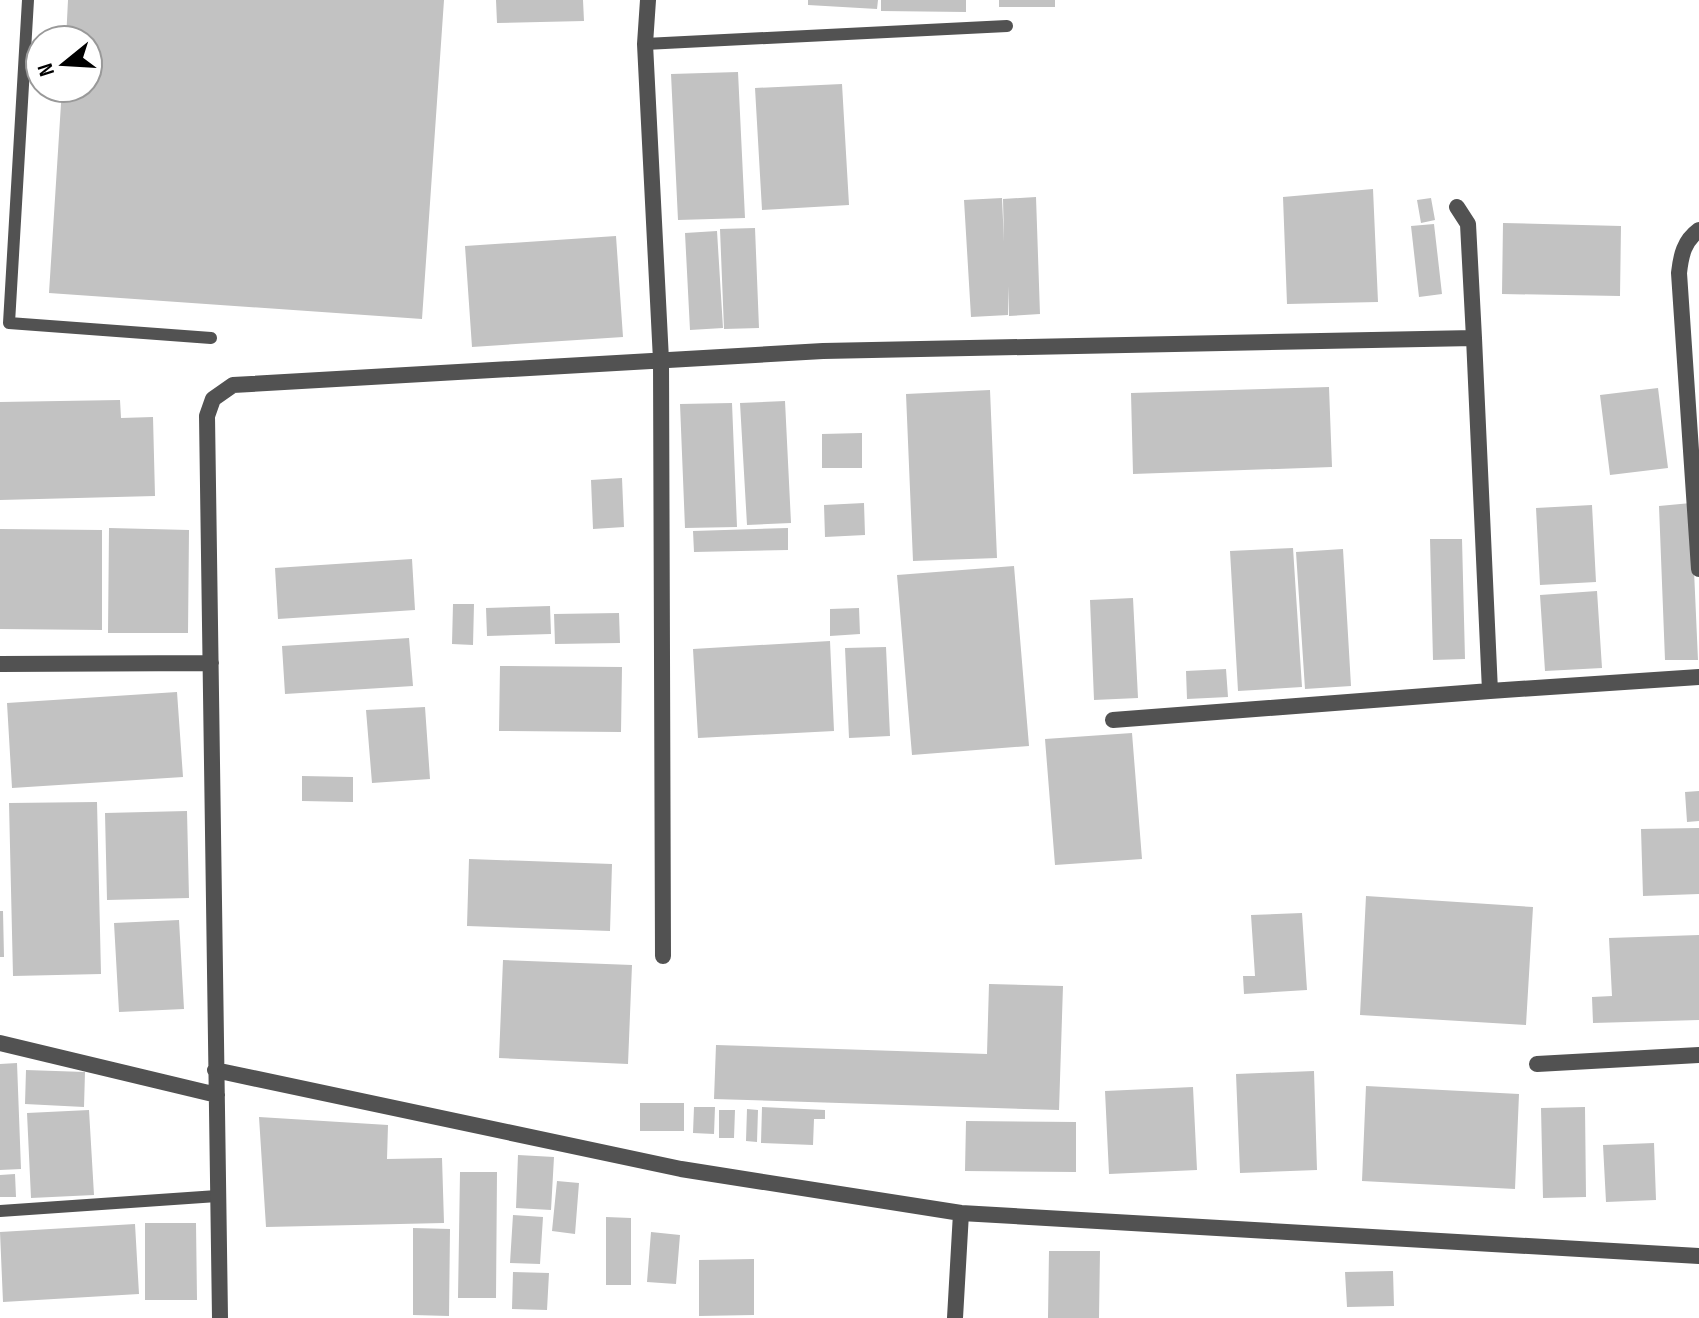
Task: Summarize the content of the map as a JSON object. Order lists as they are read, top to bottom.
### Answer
{
  "north": "left"
}
